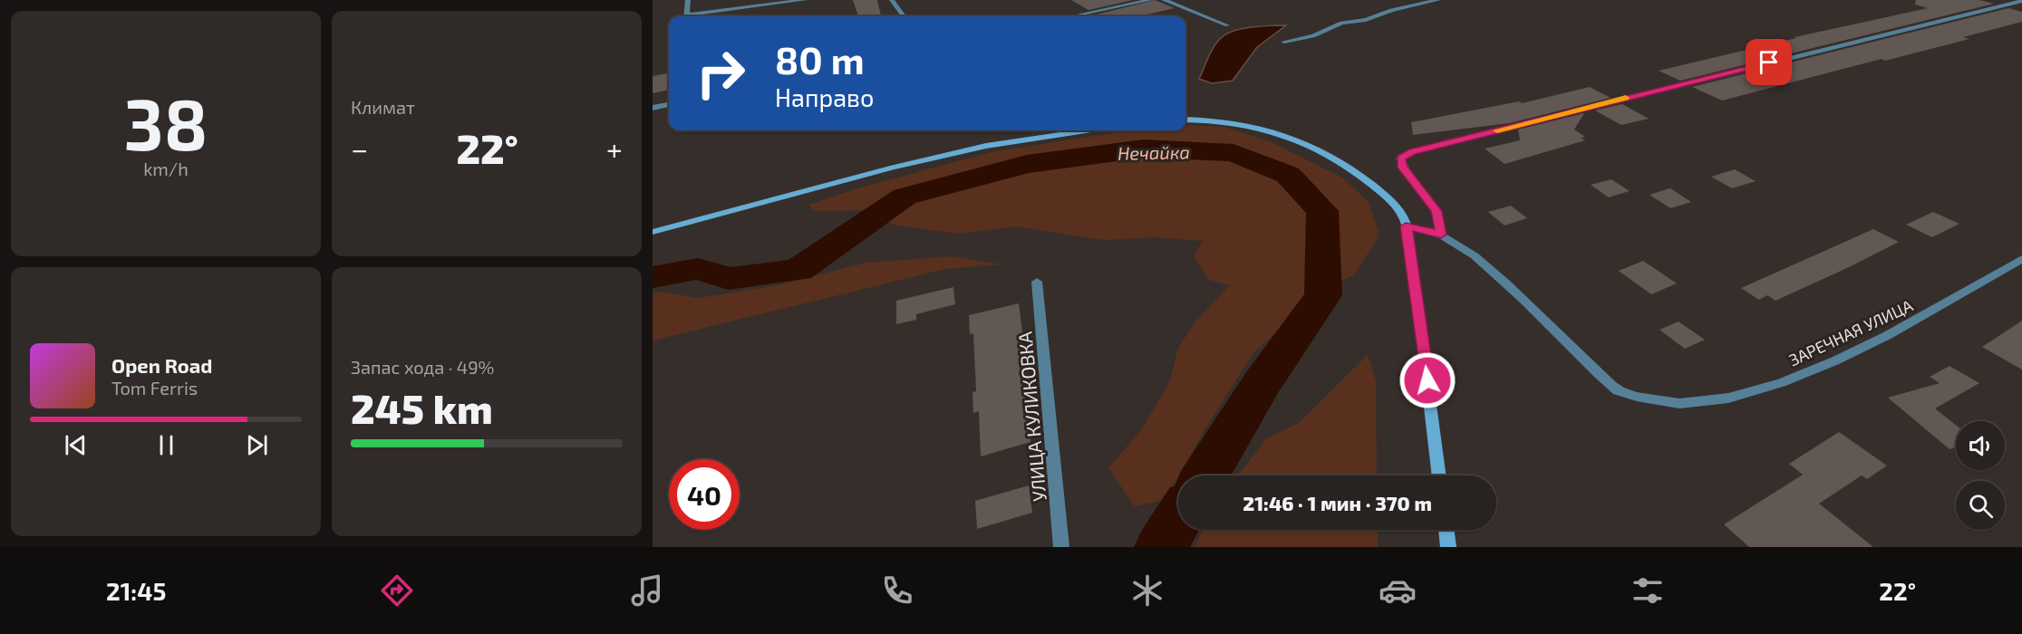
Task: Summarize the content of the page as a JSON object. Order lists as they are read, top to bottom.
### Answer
{
  "streets": {
    "street": ["ЗАРЕЧНАЯ УЛИЦА", "УЛИЦА КУЛИКОВКА"]
  },
  "water": ["Нечайка"],
  "page": {
    "tile": [
      ["38", "km/h"],
      "Климат",
      ["Запас хода · 49%", "245 km"]
    ],
    "turn": ["80 m", "Направо"],
    "heat": ["−", "22°", "+"],
    "song": ["Open Road", "Tom Ferris"],
    "limit": "40",
    "trip": "21:46 · 1 мин · 370 m",
    "tabs": ["21:45", "22°"]
  }
}
